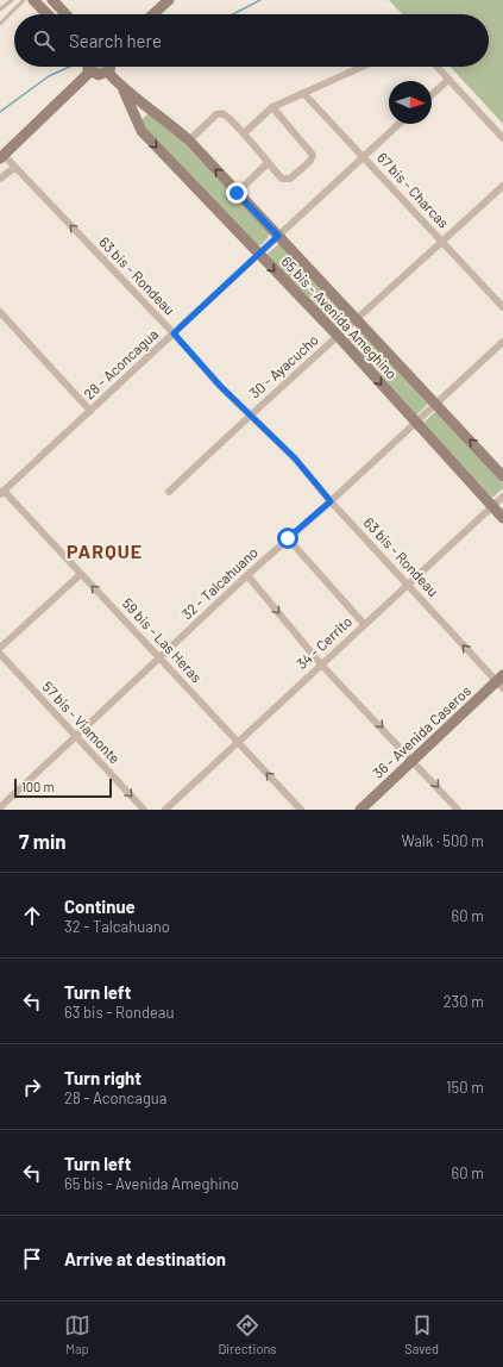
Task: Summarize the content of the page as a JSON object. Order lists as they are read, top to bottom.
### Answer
{
  "streets": {
    "main road": ["65 bis - Avenida Ameghino", "36 - Avenida Caseros"],
    "street": [
      "67 bis - Charcas",
      "63 bis - Rondeau",
      "28 - Aconcagua",
      "30 - Ayacucho",
      "32 - Talcahuano",
      "59 bis - Las Heras",
      "34 - Cerrito",
      "57 bis - Viamonte"
    ]
  },
  "crossings": [
    ["67 bis - Charcas", "28 - Aconcagua"],
    ["67 bis - Charcas", "30 - Ayacucho"],
    ["63 bis - Rondeau", "28 - Aconcagua"],
    ["63 bis - Rondeau", "30 - Ayacucho"],
    ["63 bis - Rondeau", "32 - Talcahuano"],
    ["63 bis - Rondeau", "34 - Cerrito"],
    ["63 bis - Rondeau", "36 - Avenida Caseros"],
    ["65 bis - Avenida Ameghino", "28 - Aconcagua"],
    ["65 bis - Avenida Ameghino", "30 - Ayacucho"],
    ["65 bis - Avenida Ameghino", "32 - Talcahuano"],
    ["65 bis - Avenida Ameghino", "34 - Cerrito"],
    ["28 - Aconcagua", "59 bis - Las Heras"],
    ["32 - Talcahuano", "59 bis - Las Heras"],
    ["32 - Talcahuano", "57 bis - Viamonte"],
    ["59 bis - Las Heras", "34 - Cerrito"]
  ],
  "one_way": ["63 bis - Rondeau", "59 bis - Las Heras", "57 bis - Viamonte"],
  "districts": ["PARQUE"],
  "scale_bar": "100 m",
  "north": "right",
  "page": {
    "search": "Search here",
    "scale": "100 m",
    "heading": ["7 min", "Walk · 500 m"],
    "list": [
      ["Continue", "32 - Talcahuano", "60 m"],
      ["Turn left", "63 bis - Rondeau", "230 m"],
      ["Turn right", "28 - Aconcagua", "150 m"],
      ["Turn left", "65 bis - Avenida Ameghino", "60 m"],
      "Arrive at destination"
    ],
    "nav": ["Map", "Directions", "Saved"]
  }
}
